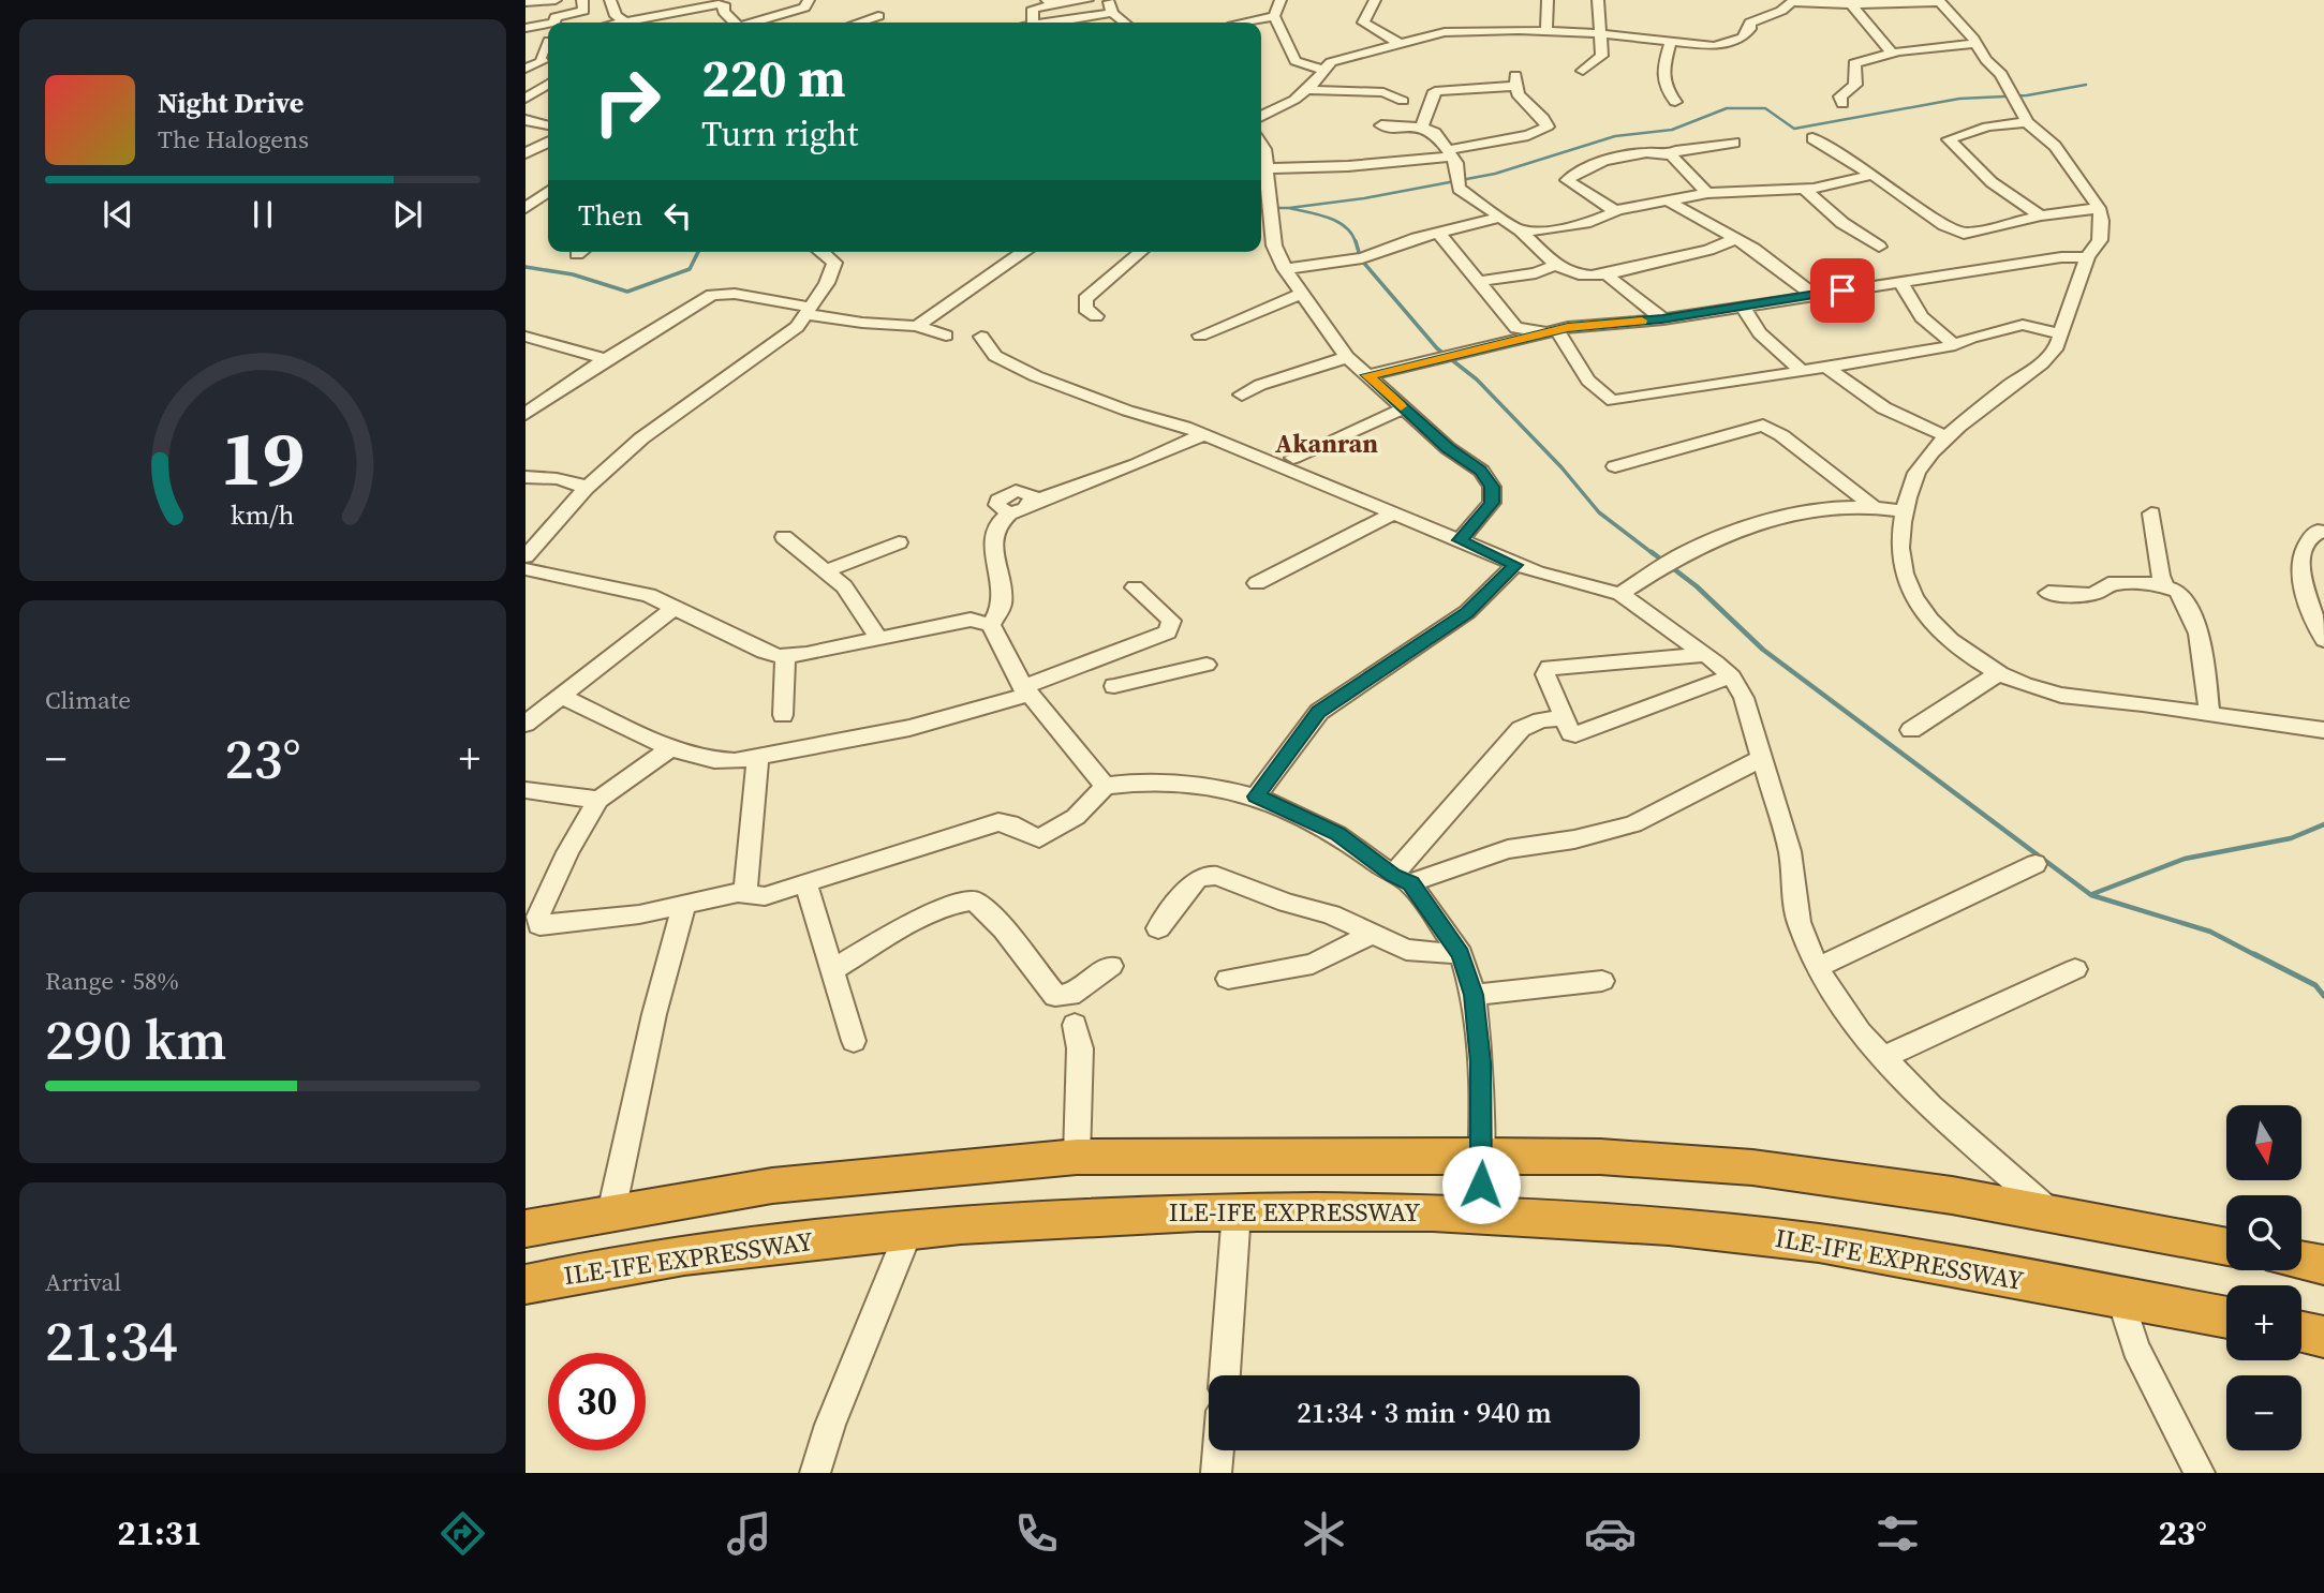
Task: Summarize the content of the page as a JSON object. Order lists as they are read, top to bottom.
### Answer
{
  "streets": {
    "highway": ["ILE-IFE EXPRESSWAY"]
  },
  "districts": ["Akanran"],
  "north": "bottom",
  "page": {
    "turn": ["220 m", "Turn right"],
    "song": ["Night Drive", "The Halogens"],
    "then": "Then",
    "tile": [
      "Climate",
      ["Range · 58%", "290 km"],
      ["Arrival", "21:34"]
    ],
    "heat": ["−", "23°", "+"],
    "map_buttons": ["+", "−"],
    "limit": "30",
    "trip": "21:34 · 3 min · 940 m",
    "tabs": ["21:31", "23°"],
    "gauge": ["19", "km/h"]
  }
}
